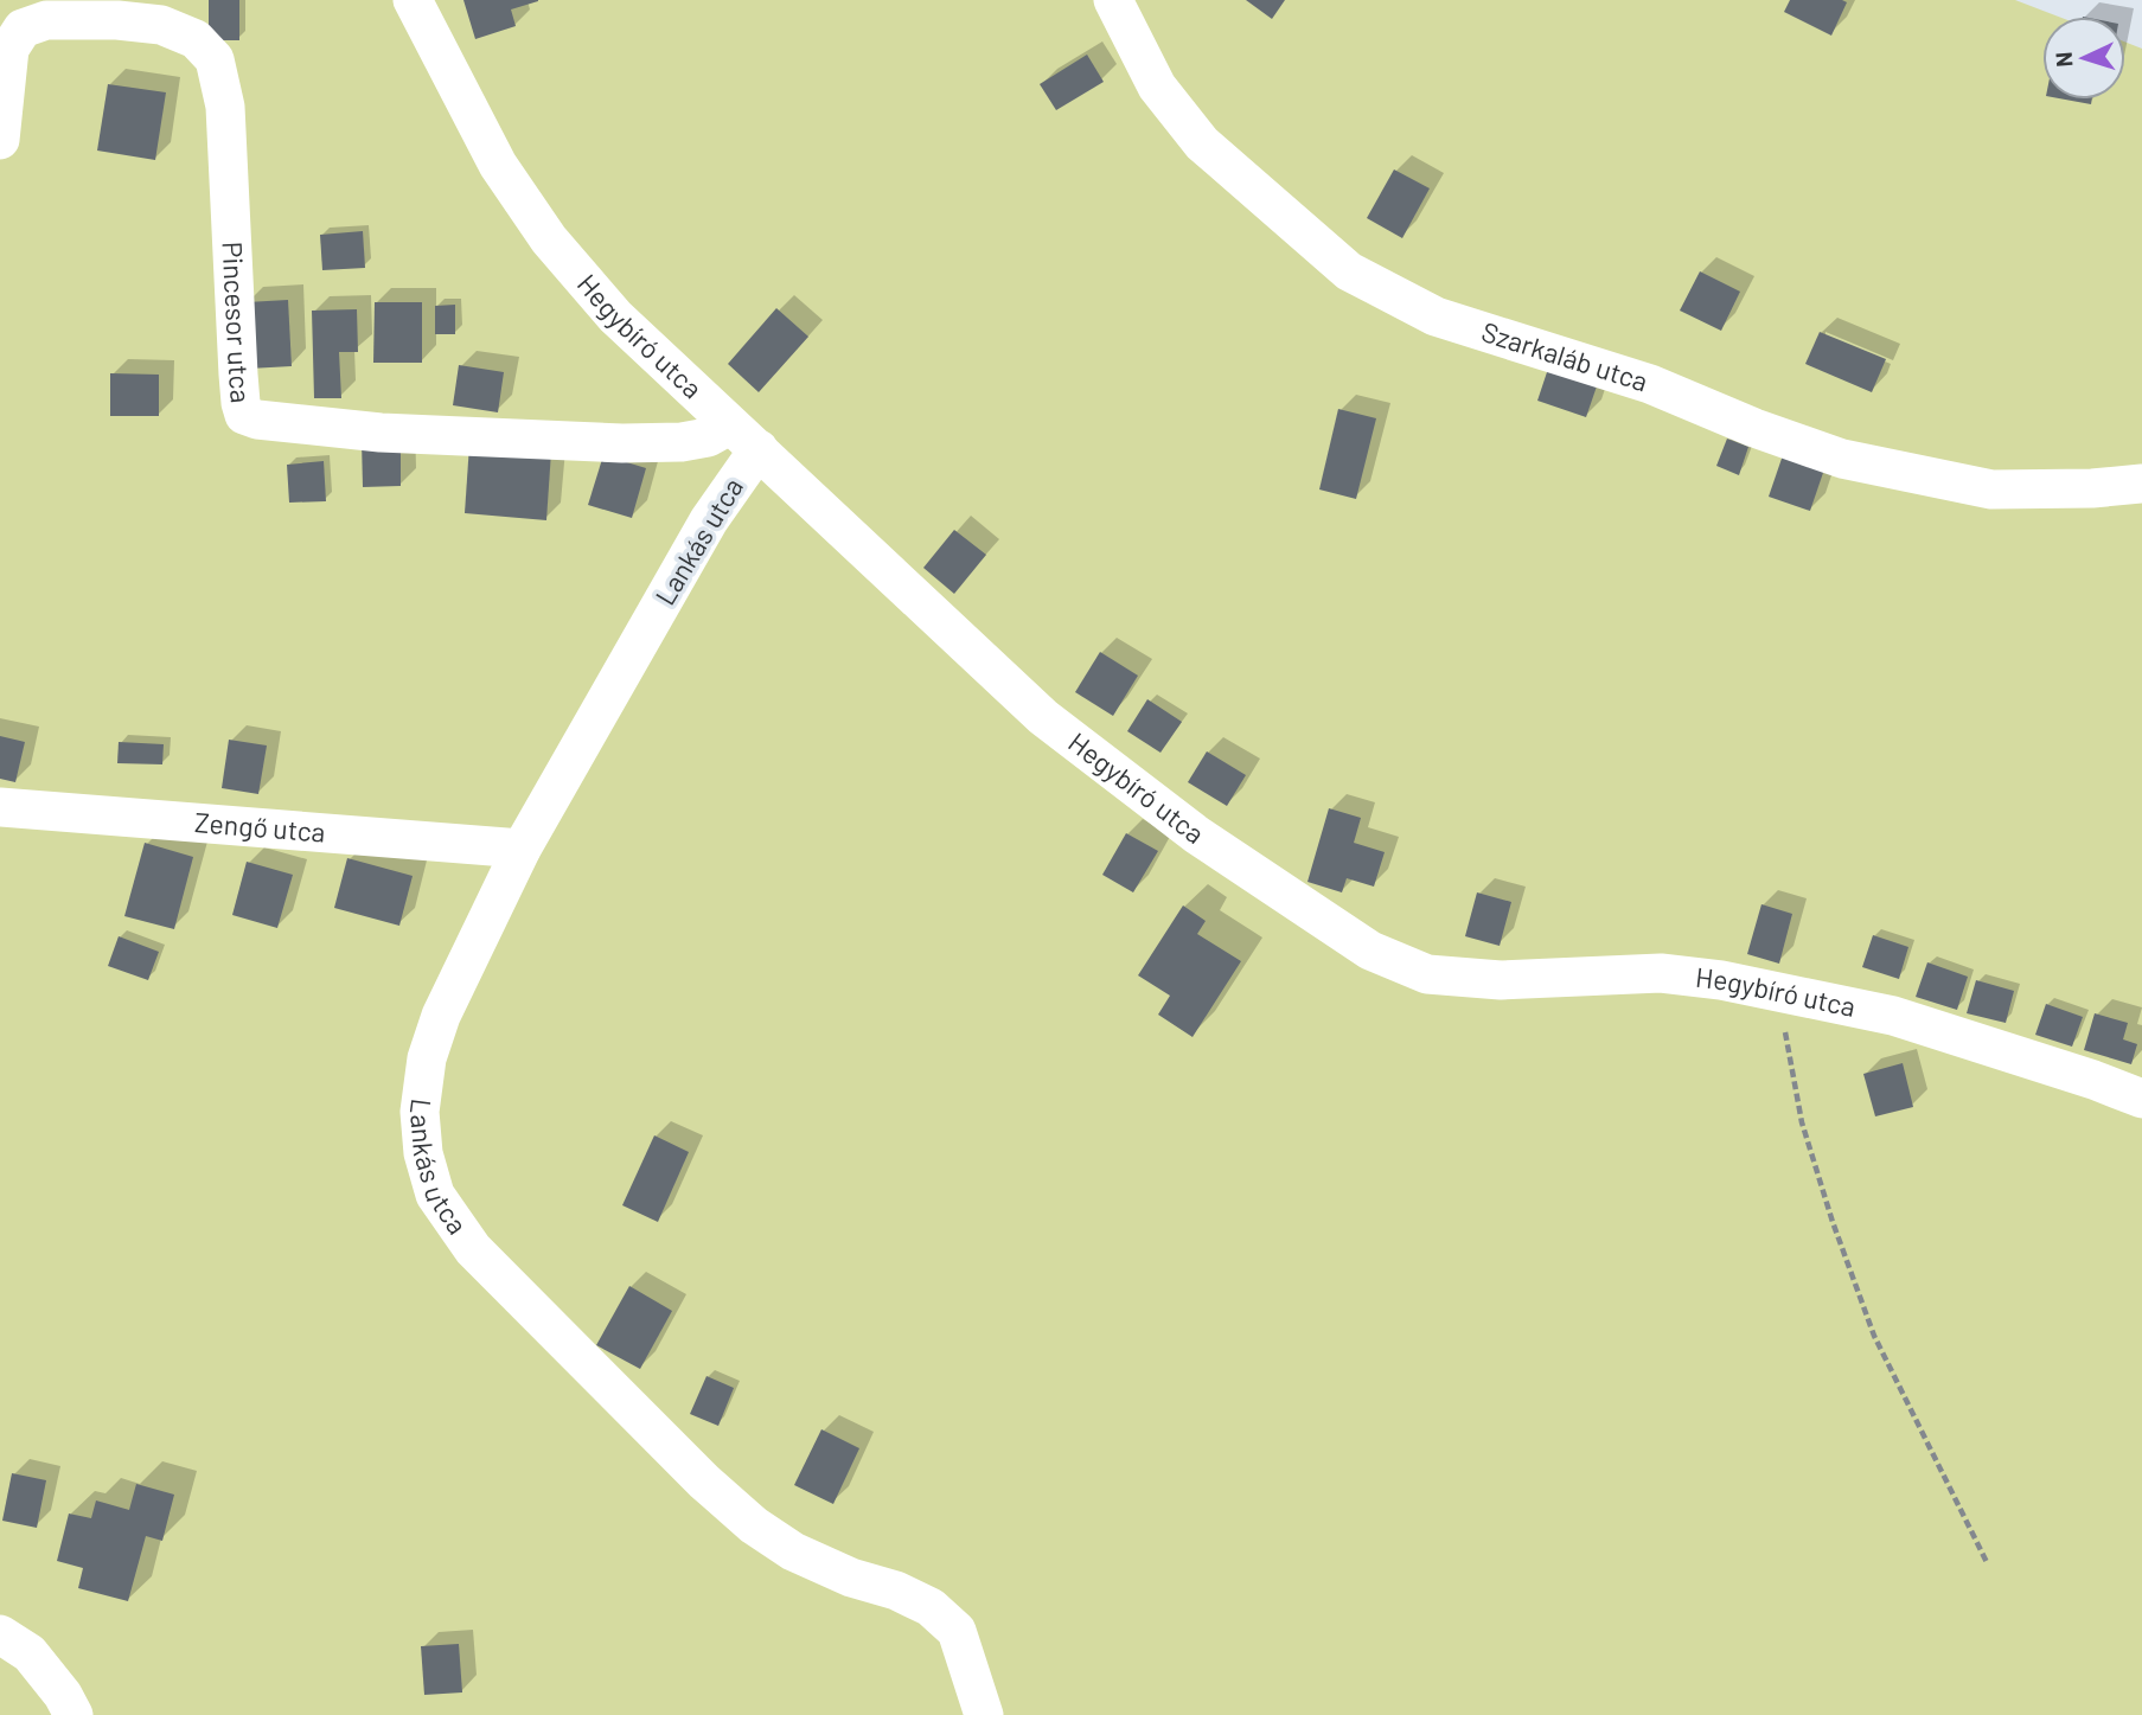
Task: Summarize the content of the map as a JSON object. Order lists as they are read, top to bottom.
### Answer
{
  "streets": {
    "street": [
      "Pincesor utca",
      "Hegybíró utca",
      "Szarkaláb utca",
      "Lankás utca",
      "Zengő utca"
    ]
  },
  "crossings": [
    ["Pincesor utca", "Hegybíró utca"],
    ["Pincesor utca", "Lankás utca"],
    ["Hegybíró utca", "Lankás utca"],
    ["Lankás utca", "Zengő utca"]
  ],
  "north": "left"
}
